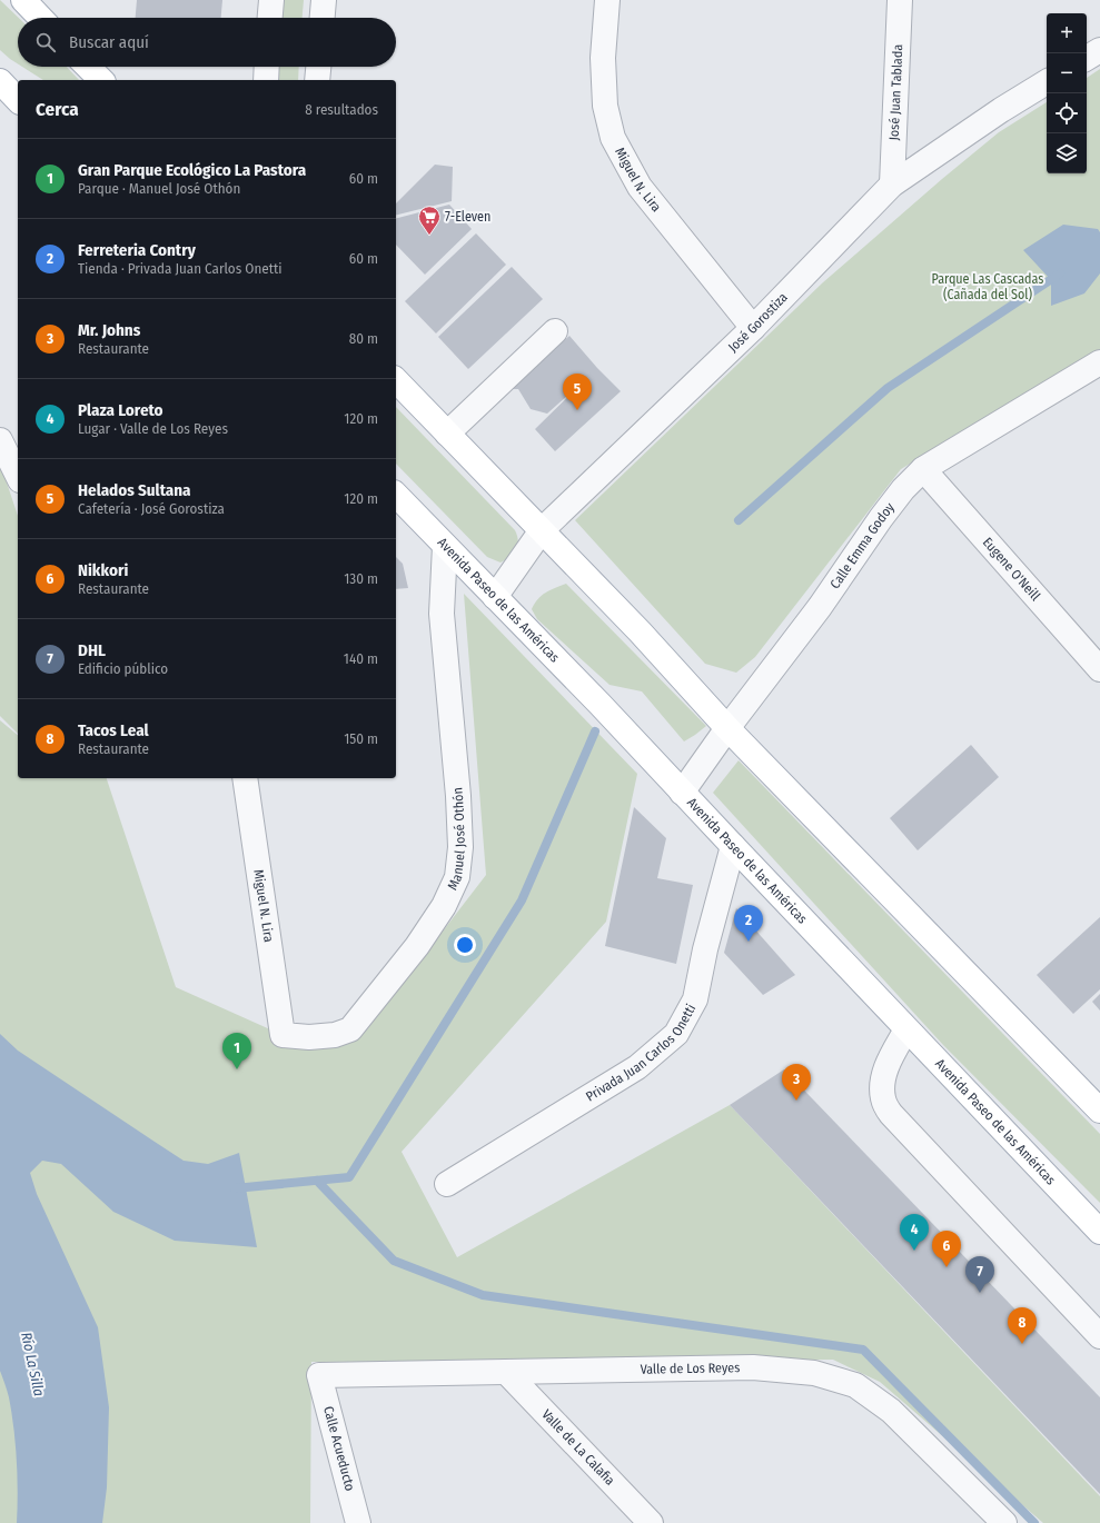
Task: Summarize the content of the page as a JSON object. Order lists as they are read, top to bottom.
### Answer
{
  "streets": {
    "main road": ["Avenida Paseo de las Américas"],
    "street": [
      "José Juan Tablada",
      "Miguel N. Lira",
      "José Gorostiza",
      "Calle Emma Godoy",
      "Eugene O'Neill",
      "Manuel José Othón",
      "Privada Juan Carlos Onetti",
      "Valle de Los Reyes",
      "Valle de La Calafia",
      "Calle Acueducto"
    ]
  },
  "crossings": [
    ["José Juan Tablada", "José Gorostiza"],
    ["Miguel N. Lira", "José Gorostiza"],
    ["Miguel N. Lira", "Manuel José Othón"],
    ["José Gorostiza", "Avenida Paseo de las Américas"],
    ["Calle Emma Godoy", "Eugene O'Neill"],
    ["Calle Emma Godoy", "Avenida Paseo de las Américas"],
    ["Avenida Paseo de las Américas", "Manuel José Othón"],
    ["Avenida Paseo de las Américas", "Privada Juan Carlos Onetti"],
    ["Valle de Los Reyes", "Valle de La Calafia"],
    ["Valle de Los Reyes", "Calle Acueducto"]
  ],
  "water": ["Río La Silla"],
  "parks": ["Parque Las Cascadas (Cañada del Sol)"],
  "places": {
    "supermarket": ["7-Eleven"]
  },
  "page": {
    "map_buttons": ["+", "−"],
    "search": "Buscar aquí",
    "heading": ["Cerca", "8 resultados"],
    "list": [
      {
        "mark": "1",
        "name": "Gran Parque Ecológico La Pastora",
        "note": "Parque · Manuel José Othón",
        "value": "60 m"
      },
      {
        "mark": "2",
        "name": "Ferreteria Contry",
        "note": "Tienda · Privada Juan Carlos Onetti",
        "value": "60 m"
      },
      {
        "mark": "3",
        "name": "Mr. Johns",
        "note": "Restaurante",
        "value": "80 m"
      },
      {
        "mark": "4",
        "name": "Plaza Loreto",
        "note": "Lugar · Valle de Los Reyes",
        "value": "120 m"
      },
      {
        "mark": "5",
        "name": "Helados Sultana",
        "note": "Cafetería · José Gorostiza",
        "value": "120 m"
      },
      {
        "mark": "6",
        "name": "Nikkori",
        "note": "Restaurante",
        "value": "130 m"
      },
      {
        "mark": "7",
        "name": "DHL",
        "note": "Edificio público",
        "value": "140 m"
      },
      {
        "mark": "8",
        "name": "Tacos Leal",
        "note": "Restaurante",
        "value": "150 m"
      }
    ],
    "pins": [
      "5",
      "2",
      "1",
      "3",
      "4",
      "6",
      "7",
      "8"
    ]
  }
}
